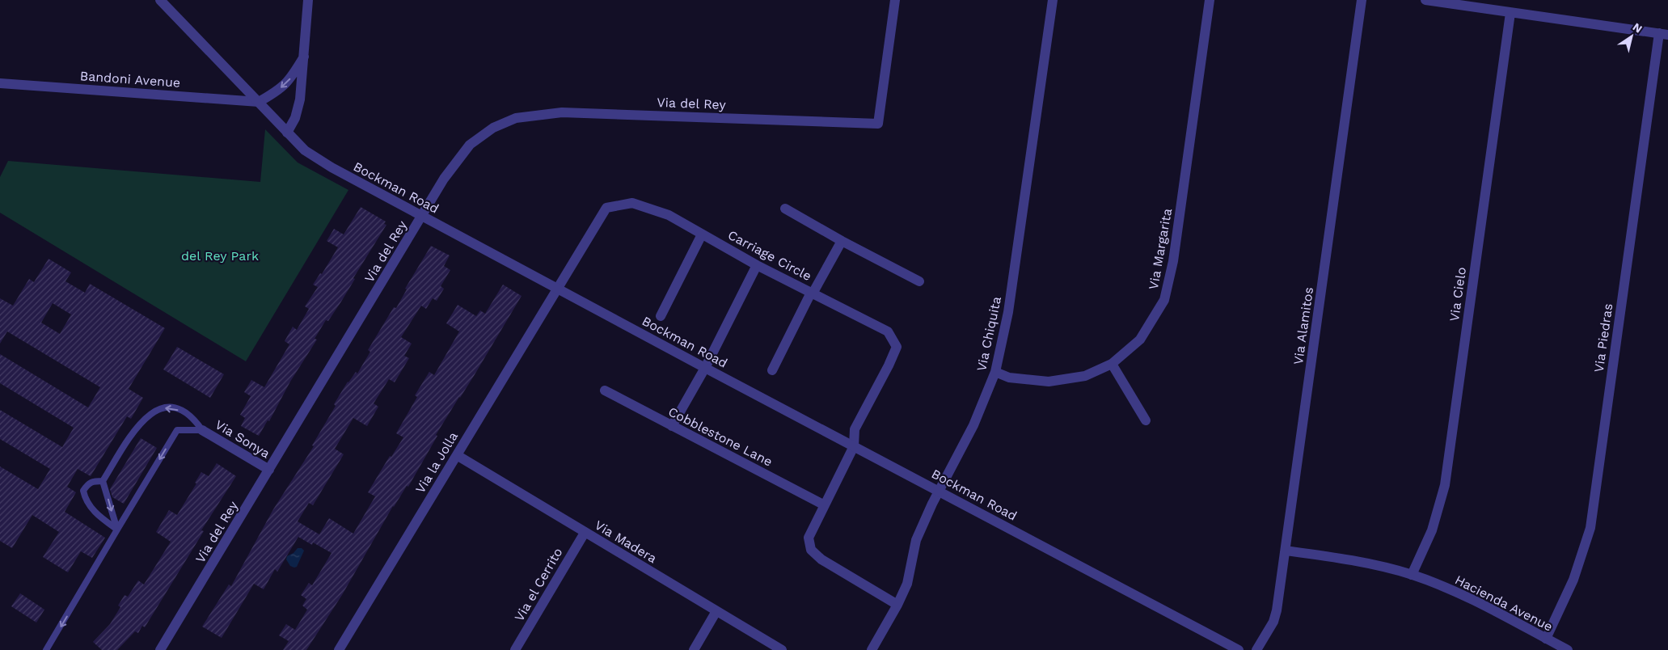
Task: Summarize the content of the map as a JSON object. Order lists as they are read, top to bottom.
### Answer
{
  "streets": {
    "street": [
      "Bandoni Avenue",
      "Via del Rey",
      "Bockman Road",
      "Via Margarita",
      "Carriage Circle",
      "Via Cielo",
      "Via Alamitos",
      "Via Chiquita",
      "Via Piedras",
      "Cobblestone Lane",
      "Via Sonya",
      "Via la Jolla",
      "Via Madera",
      "Via el Cerrito",
      "Hacienda Avenue"
    ]
  },
  "crossings": [
    ["Bandoni Avenue", "Bockman Road"],
    ["Via del Rey", "Bockman Road"],
    ["Via del Rey", "Via Sonya"],
    ["Bockman Road", "Carriage Circle"],
    ["Bockman Road", "Via Chiquita"],
    ["Bockman Road", "Via la Jolla"],
    ["Via Margarita", "Via Chiquita"],
    ["Carriage Circle", "Via la Jolla"],
    ["Via Cielo", "Hacienda Avenue"],
    ["Via Alamitos", "Hacienda Avenue"],
    ["Via Piedras", "Hacienda Avenue"],
    ["Via la Jolla", "Via Madera"],
    ["Via Madera", "Via el Cerrito"]
  ],
  "parks": ["del Rey Park"],
  "north": "top right"
}
